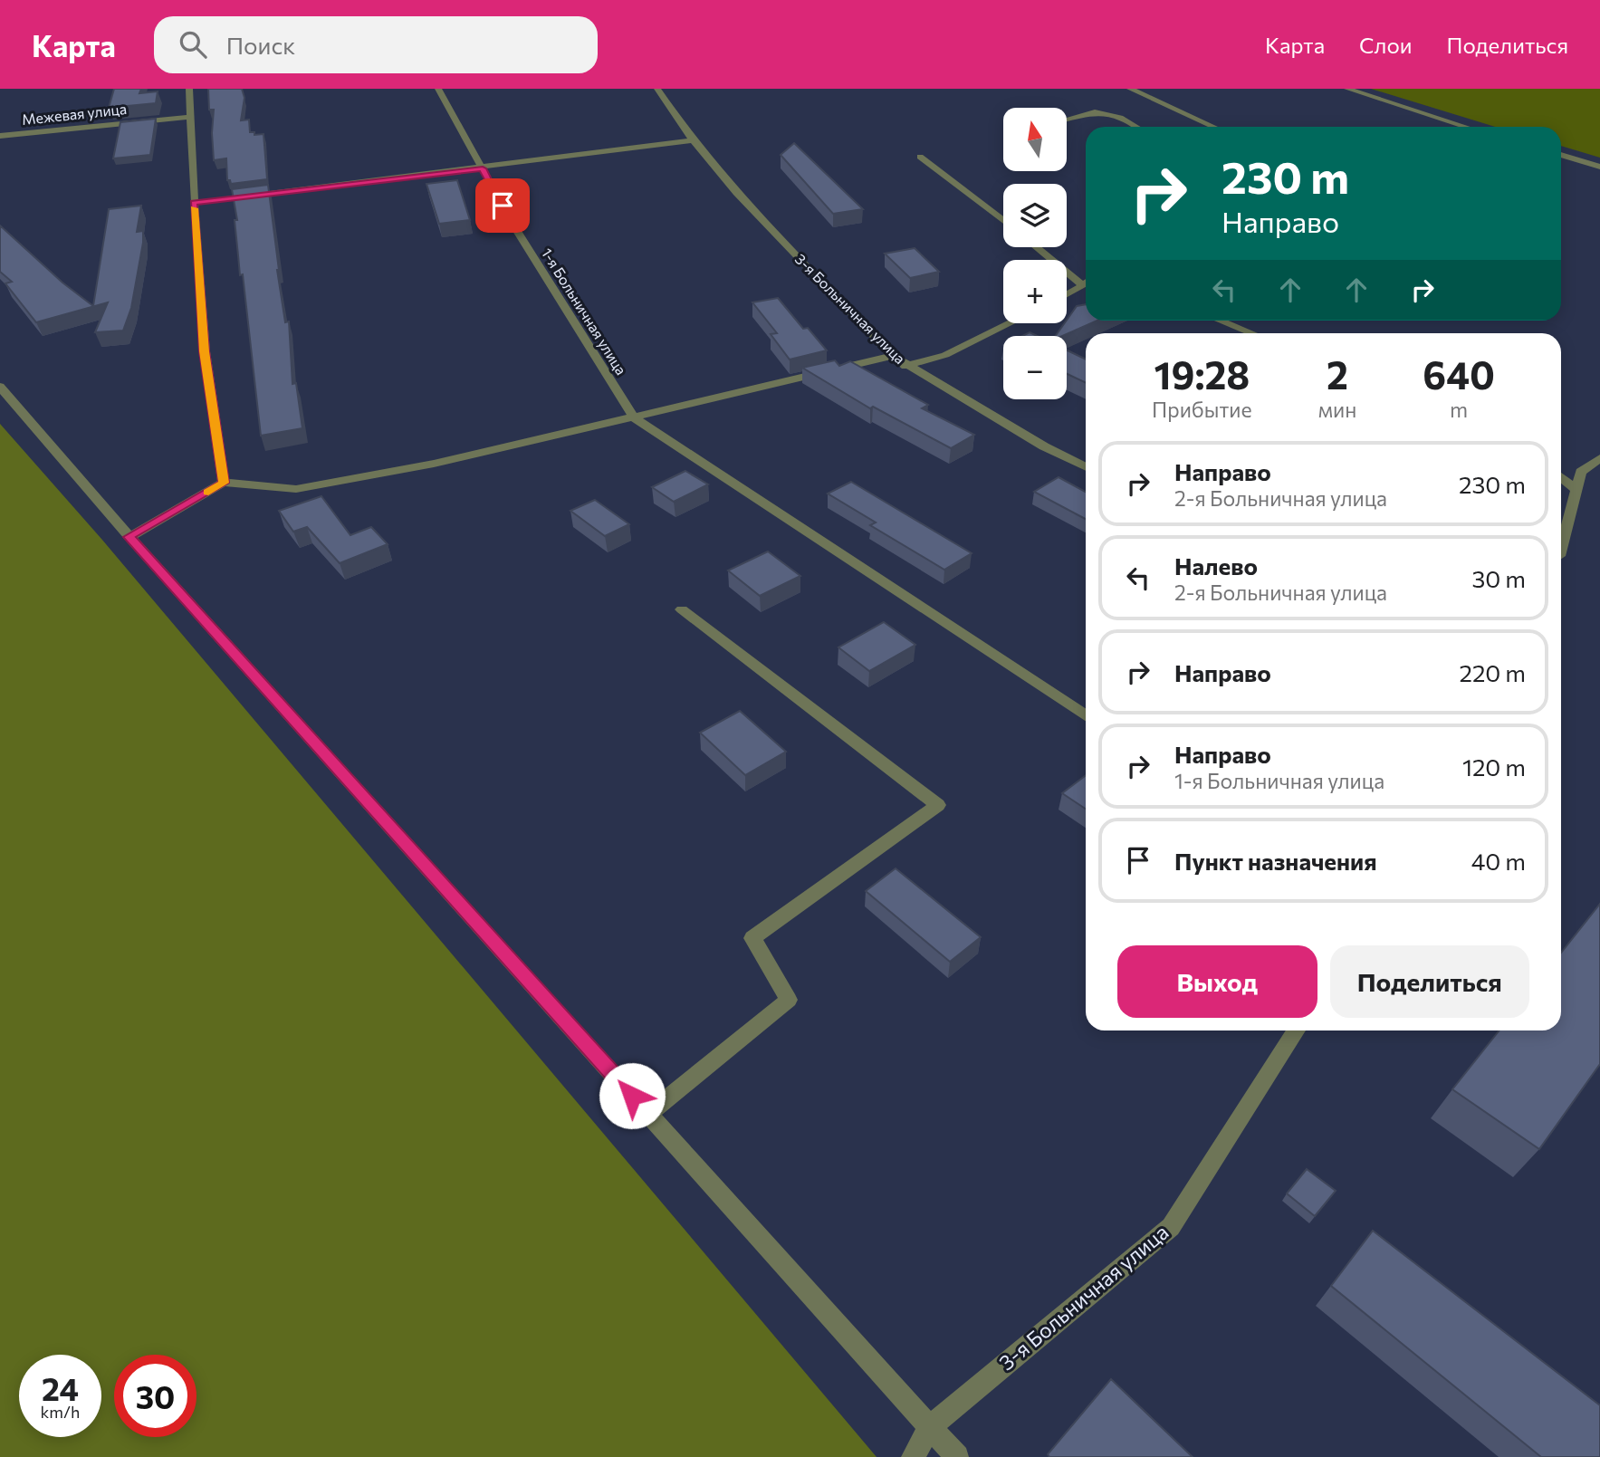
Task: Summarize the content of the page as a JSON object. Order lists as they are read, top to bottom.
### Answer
{
  "streets": {
    "street": ["Межевая улица", "3-я Больничная улица", "1-я Больничная улица"]
  },
  "north": "top",
  "page": {
    "header": "Карта",
    "search": "Поиск",
    "nav": ["Карта", "Слои", "Поделиться"],
    "map_buttons": ["+", "−"],
    "turn": ["230 m", "Направо"],
    "eta": [
      "19:28",
      "Прибытие",
      "2",
      "мин",
      "640",
      "m"
    ],
    "list": [
      {
        "name": "Направо",
        "note": "2-я Больничная улица",
        "value": "230 m"
      },
      {
        "name": "Налево",
        "note": "2-я Больничная улица",
        "value": "30 m"
      },
      {
        "name": "Направо",
        "value": "220 m"
      },
      {
        "name": "Направо",
        "note": "1-я Больничная улица",
        "value": "120 m"
      },
      {
        "name": "Пункт назначения",
        "value": "40 m"
      }
    ],
    "buttons": ["Выход", "Поделиться"],
    "speed": "24 km/h",
    "limit": "30"
  }
}
